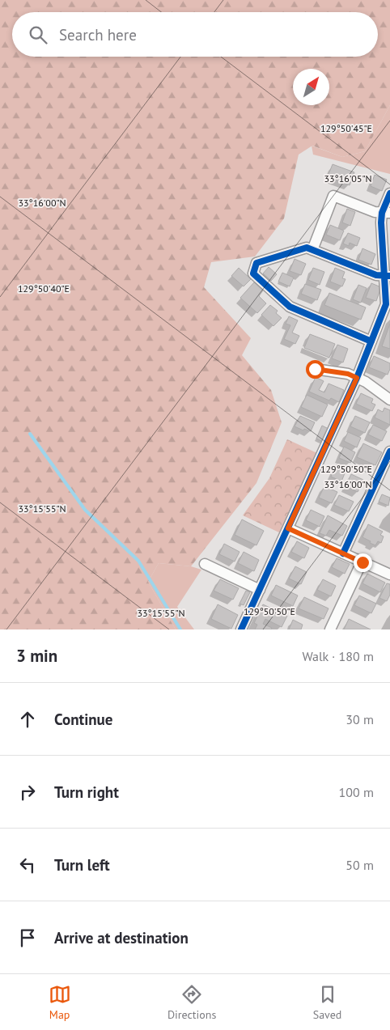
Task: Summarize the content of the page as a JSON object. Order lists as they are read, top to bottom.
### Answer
{
  "north": "top right",
  "page": {
    "search": "Search here",
    "heading": ["3 min", "Walk · 180 m"],
    "list": [
      ["Continue", "30 m"],
      ["Turn right", "100 m"],
      ["Turn left", "50 m"],
      "Arrive at destination"
    ],
    "nav": ["Map", "Directions", "Saved"]
  },
  "coordinates": [
    "129°50'45\"E",
    "33°16'05\"N",
    "33°16'00\"N",
    "129°50'40\"E",
    "129°50'50\"E",
    "33°15'55\"N"
  ]
}
